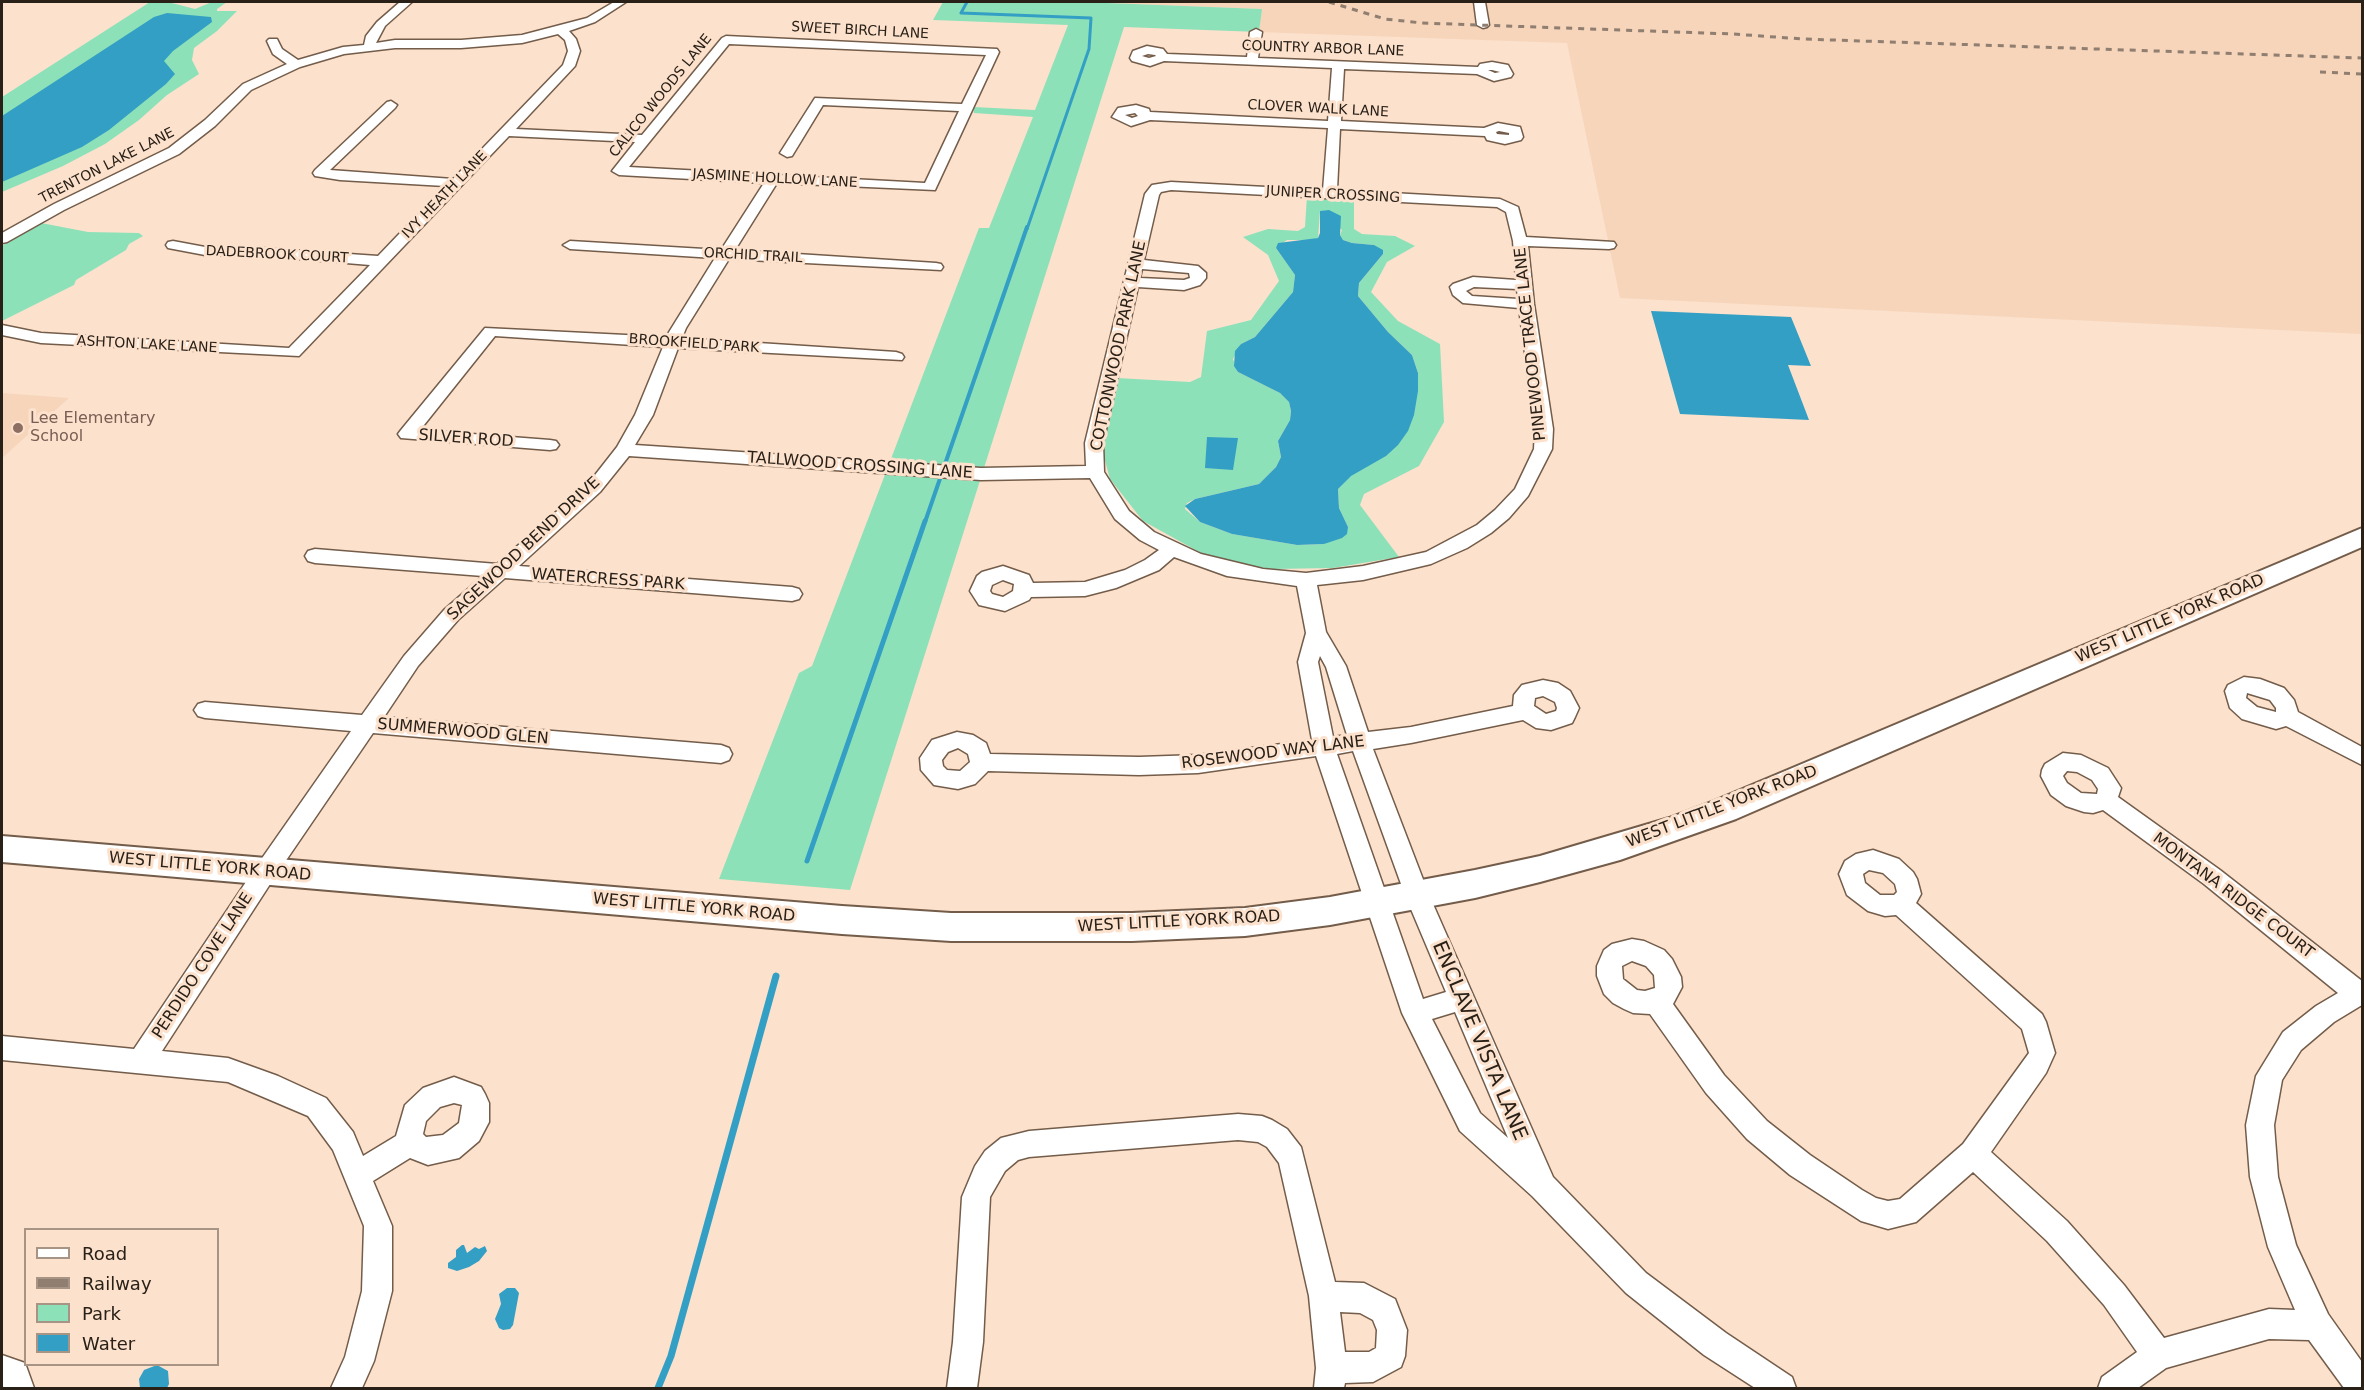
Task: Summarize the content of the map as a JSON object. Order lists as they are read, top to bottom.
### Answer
{
  "streets": {
    "main road": ["WEST LITTLE YORK ROAD"],
    "street": [
      "SWEET BIRCH LANE",
      "COUNTRY ARBOR LANE",
      "CALICO WOODS LANE",
      "CLOVER WALK LANE",
      "TRENTON LAKE LANE",
      "JASMINE HOLLOW LANE",
      "IVY HEATH LANE",
      "JUNIPER CROSSING",
      "DADEBROOK COURT",
      "ORCHID TRAIL",
      "BROOKFIELD PARK",
      "PINEWOOD TRACE LANE",
      "ASHTON LAKE LANE",
      "COTTONWOOD PARK LANE",
      "SILVER ROD",
      "TALLWOOD CROSSING LANE",
      "SAGEWOOD BEND DRIVE",
      "WATERCRESS PARK",
      "SUMMERWOOD GLEN",
      "ROSEWOOD WAY LANE",
      "MONTANA RIDGE COURT",
      "PERDIDO COVE LANE",
      "ENCLAVE VISTA LANE"
    ]
  },
  "crossings": [
    ["SWEET BIRCH LANE", "CALICO WOODS LANE"],
    ["SWEET BIRCH LANE", "JASMINE HOLLOW LANE"],
    ["CALICO WOODS LANE", "JASMINE HOLLOW LANE"],
    ["TRENTON LAKE LANE", "IVY HEATH LANE"],
    ["JASMINE HOLLOW LANE", "SAGEWOOD BEND DRIVE"],
    ["IVY HEATH LANE", "DADEBROOK COURT"],
    ["IVY HEATH LANE", "ASHTON LAKE LANE"],
    ["JUNIPER CROSSING", "PINEWOOD TRACE LANE"],
    ["JUNIPER CROSSING", "COTTONWOOD PARK LANE"],
    ["ORCHID TRAIL", "SAGEWOOD BEND DRIVE"],
    ["BROOKFIELD PARK", "SILVER ROD"],
    ["BROOKFIELD PARK", "SAGEWOOD BEND DRIVE"],
    ["PINEWOOD TRACE LANE", "COTTONWOOD PARK LANE"],
    ["COTTONWOOD PARK LANE", "TALLWOOD CROSSING LANE"],
    ["TALLWOOD CROSSING LANE", "SAGEWOOD BEND DRIVE"],
    ["SAGEWOOD BEND DRIVE", "WATERCRESS PARK"],
    ["SAGEWOOD BEND DRIVE", "WEST LITTLE YORK ROAD"],
    ["SAGEWOOD BEND DRIVE", "SUMMERWOOD GLEN"],
    ["SAGEWOOD BEND DRIVE", "PERDIDO COVE LANE"],
    ["WEST LITTLE YORK ROAD", "PERDIDO COVE LANE"],
    ["WEST LITTLE YORK ROAD", "ENCLAVE VISTA LANE"],
    ["ROSEWOOD WAY LANE", "ENCLAVE VISTA LANE"]
  ],
  "places": ["Lee Elementary School"],
  "legend": [
    "Road",
    "Railway",
    "Park",
    "Water"
  ]
}
